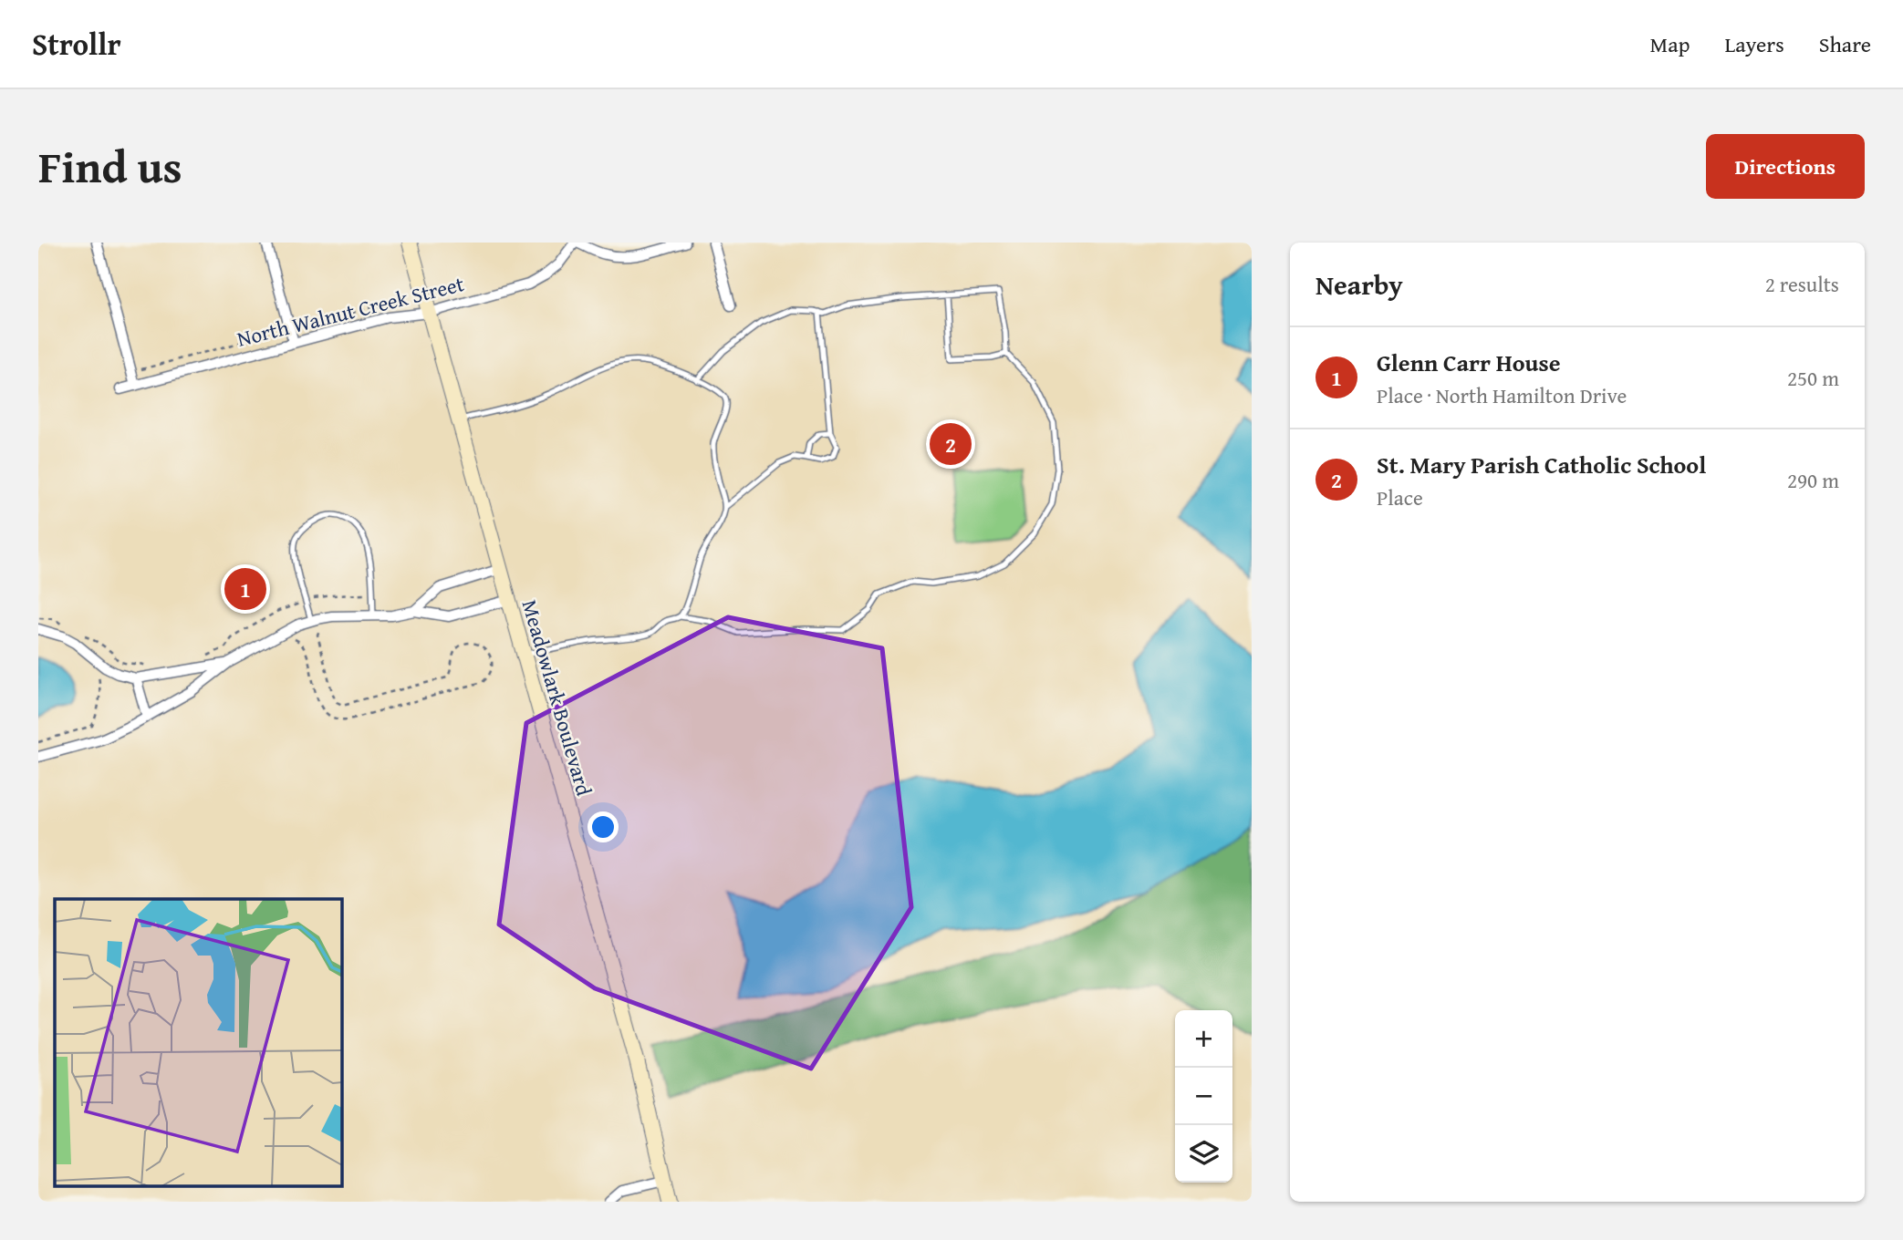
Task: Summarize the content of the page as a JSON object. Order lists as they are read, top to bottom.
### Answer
{
  "streets": {
    "street": ["North Walnut Creek Street", "Meadowlark Boulevard"]
  },
  "crossings": [
    ["North Walnut Creek Street", "Meadowlark Boulevard"]
  ],
  "page": {
    "header": "Strollr",
    "nav": ["Map", "Layers", "Share"],
    "title": "Find us",
    "buttons": "Directions",
    "heading": ["Nearby", "2 results"],
    "list": [
      {
        "mark": "1",
        "name": "Glenn Carr House",
        "note": "Place · North Hamilton Drive",
        "value": "250 m"
      },
      {
        "mark": "2",
        "name": "St. Mary Parish Catholic School",
        "note": "Place",
        "value": "290 m"
      }
    ],
    "pins": ["2", "1"],
    "map_buttons": ["+", "−"]
  }
}
